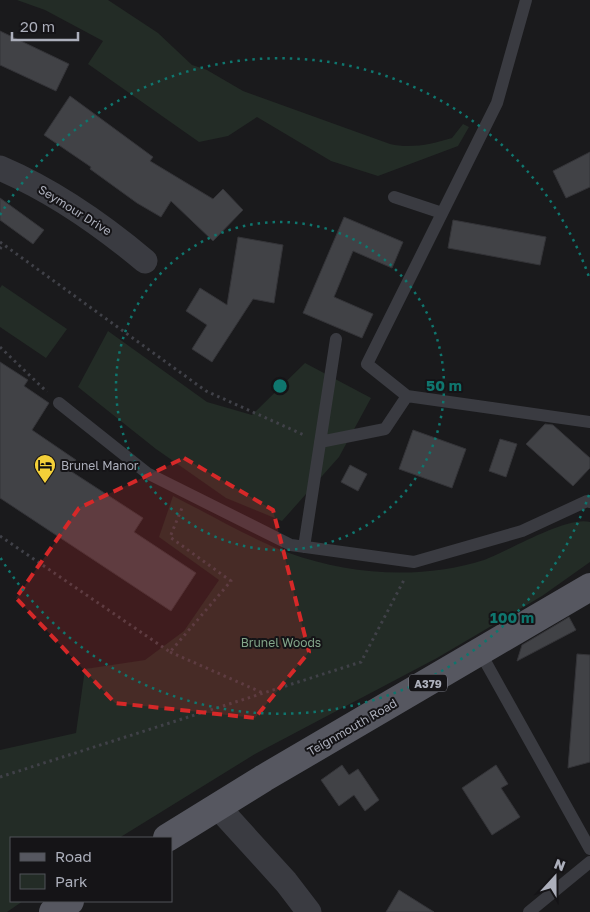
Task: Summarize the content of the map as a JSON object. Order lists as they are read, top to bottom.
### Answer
{
  "streets": {
    "main road": ["A379", "Teignmouth Road"],
    "street": ["Seymour Drive"]
  },
  "parks": ["Brunel Woods"],
  "places": {
    "hotel": ["Brunel Manor"]
  },
  "legend": ["Road", "Park"],
  "scale_bar": "20 m",
  "north": "top",
  "rings": ["50 m", "100 m"]
}
